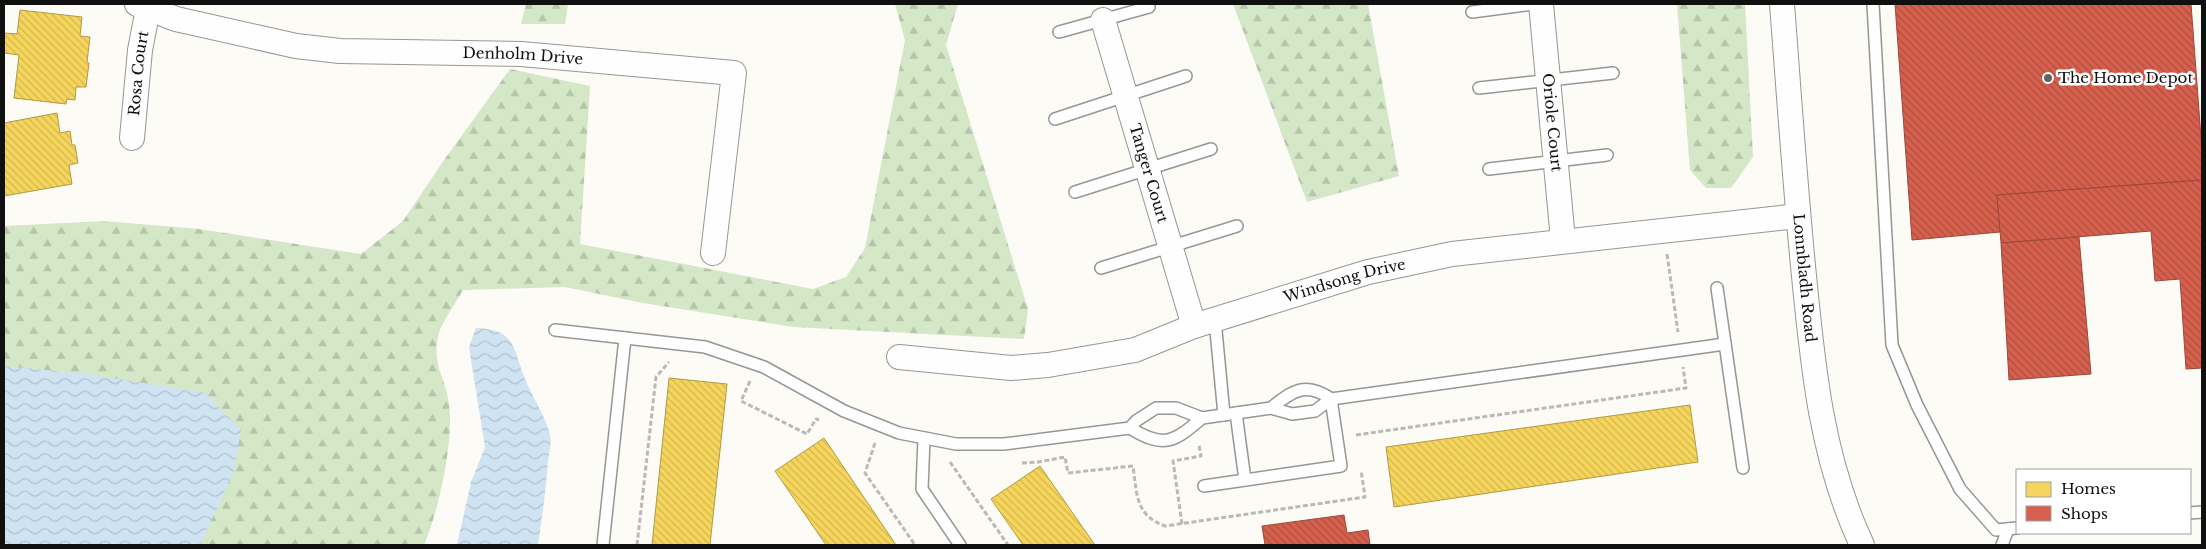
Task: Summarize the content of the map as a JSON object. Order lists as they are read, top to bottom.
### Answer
{
  "streets": {
    "street": [
      "Denholm Drive",
      "Rosa Court",
      "Oriole Court",
      "Tanger Court",
      "Lonnbladh Road",
      "Windsong Drive"
    ]
  },
  "crossings": [
    ["Denholm Drive", "Rosa Court"],
    ["Oriole Court", "Windsong Drive"],
    ["Tanger Court", "Windsong Drive"],
    ["Lonnbladh Road", "Windsong Drive"]
  ],
  "places": ["The Home Depot"],
  "legend": ["Homes", "Shops"]
}
